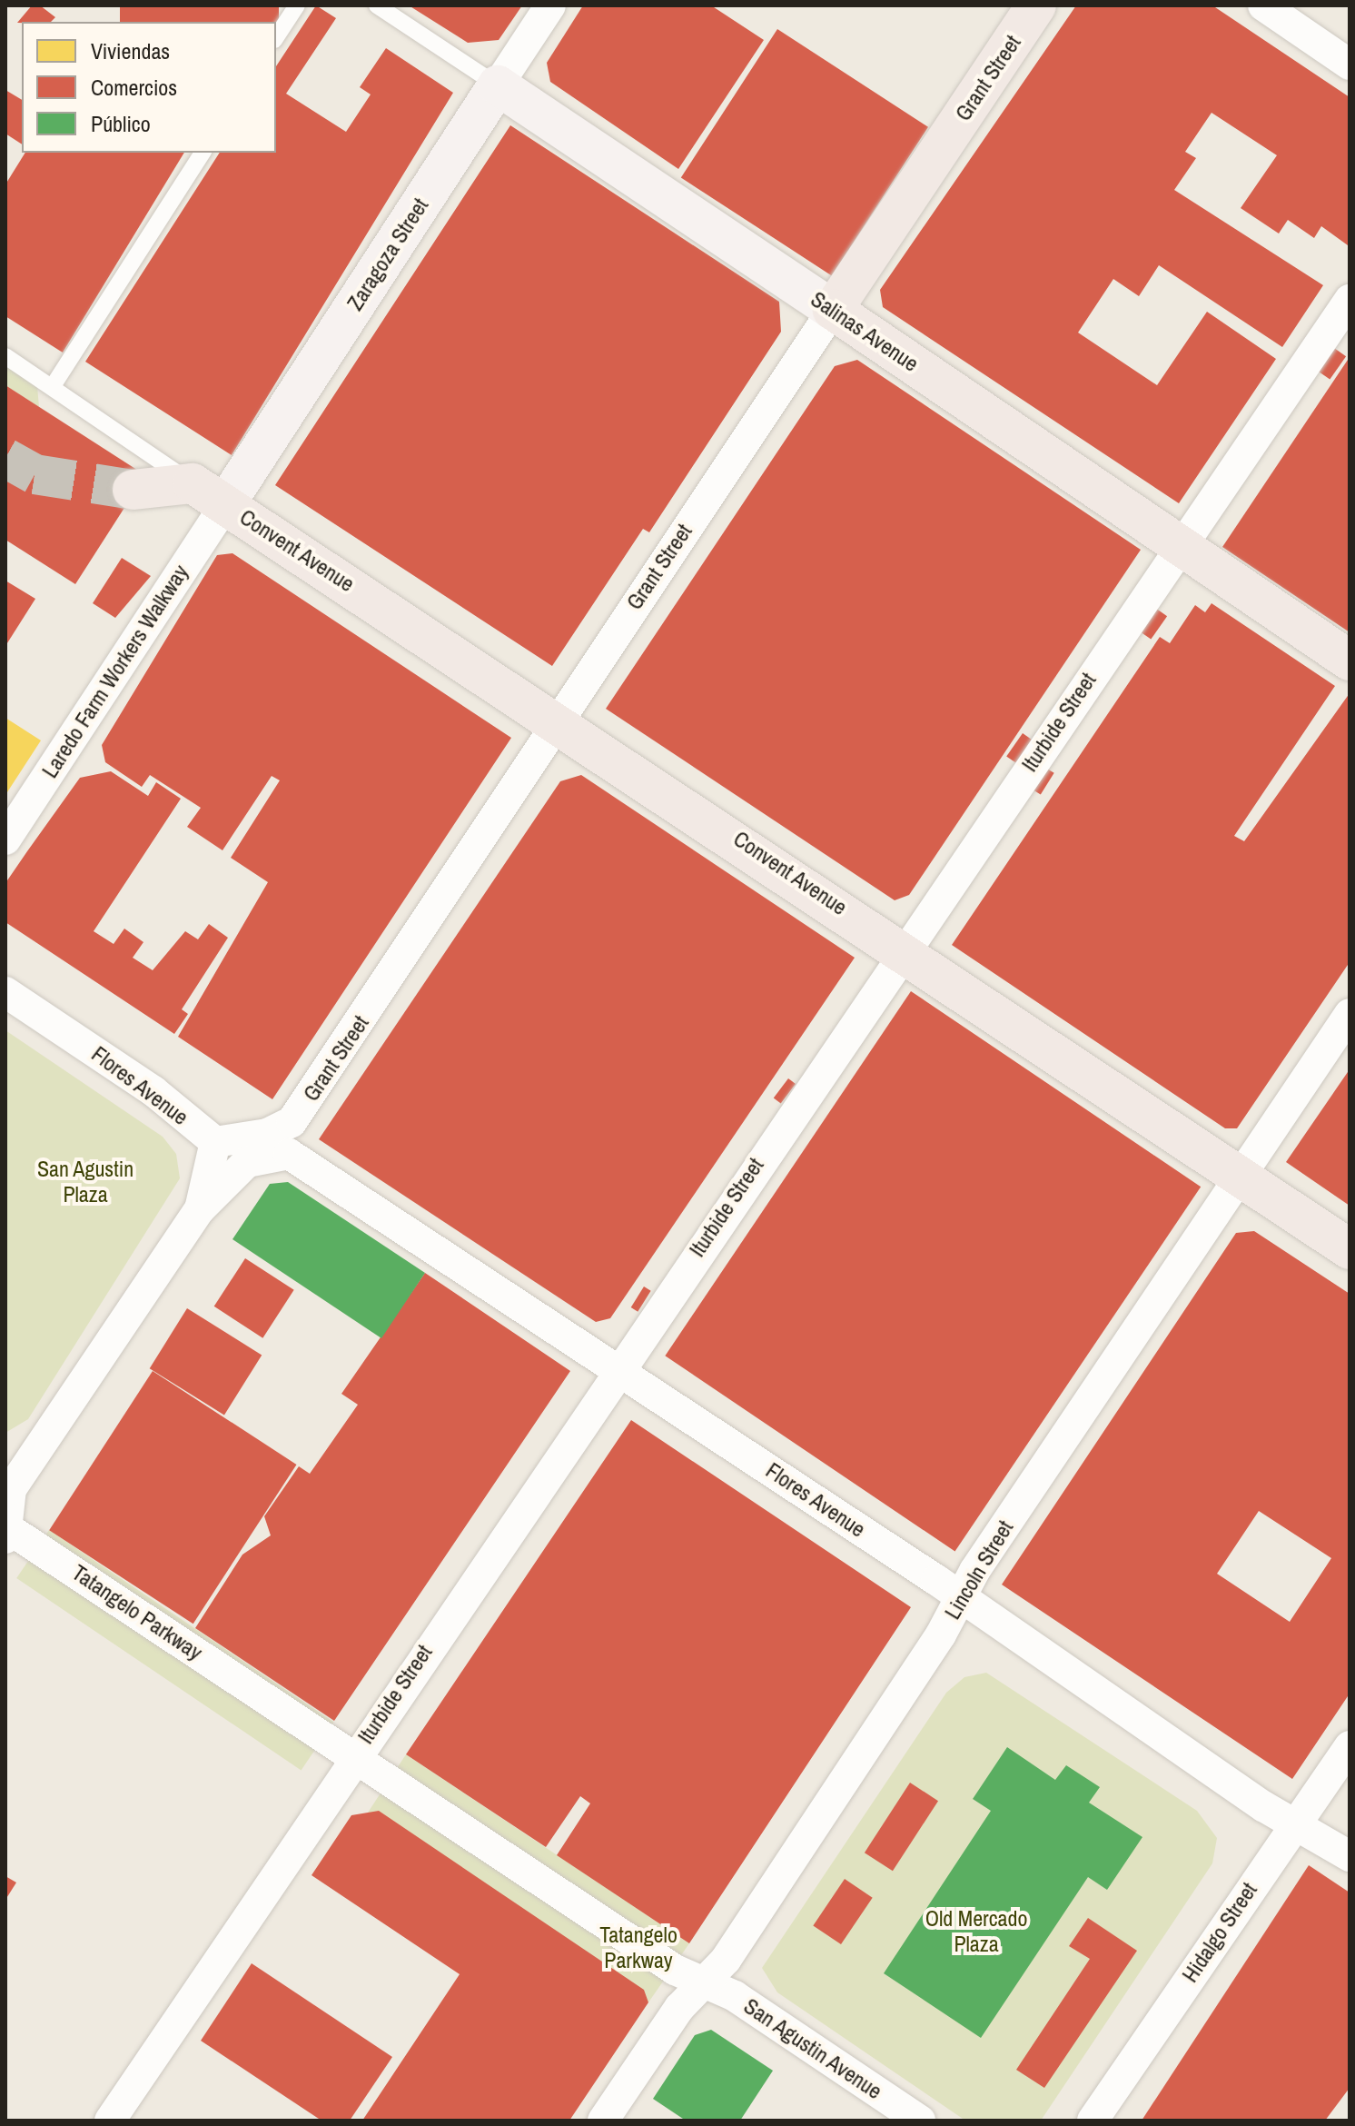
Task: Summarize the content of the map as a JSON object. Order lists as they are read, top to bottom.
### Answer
{
  "streets": {
    "main road": ["Grant Street", "Salinas Avenue", "Convent Avenue"],
    "street": [
      "Zaragoza Street",
      "Laredo Farm Workers Walkway",
      "Iturbide Street",
      "Flores Avenue",
      "Lincoln Street",
      "Tatangelo Parkway",
      "Hidalgo Street",
      "San Agustin Avenue"
    ]
  },
  "crossings": [
    ["Grant Street", "Salinas Avenue"],
    ["Grant Street", "Convent Avenue"],
    ["Grant Street", "Flores Avenue"],
    ["Zaragoza Street", "Salinas Avenue"],
    ["Zaragoza Street", "Convent Avenue"],
    ["Zaragoza Street", "Laredo Farm Workers Walkway"],
    ["Salinas Avenue", "Iturbide Street"],
    ["Convent Avenue", "Laredo Farm Workers Walkway"],
    ["Convent Avenue", "Iturbide Street"],
    ["Convent Avenue", "Lincoln Street"],
    ["Iturbide Street", "Flores Avenue"],
    ["Iturbide Street", "Tatangelo Parkway"],
    ["Flores Avenue", "Lincoln Street"],
    ["Flores Avenue", "Hidalgo Street"],
    ["Lincoln Street", "Tatangelo Parkway"],
    ["Lincoln Street", "San Agustin Avenue"],
    ["Tatangelo Parkway", "San Agustin Avenue"]
  ],
  "parks": ["San Agustin Plaza", "Old Mercado Plaza", "Tatangelo Parkway"],
  "legend": ["Viviendas", "Comercios", "Público"]
}
